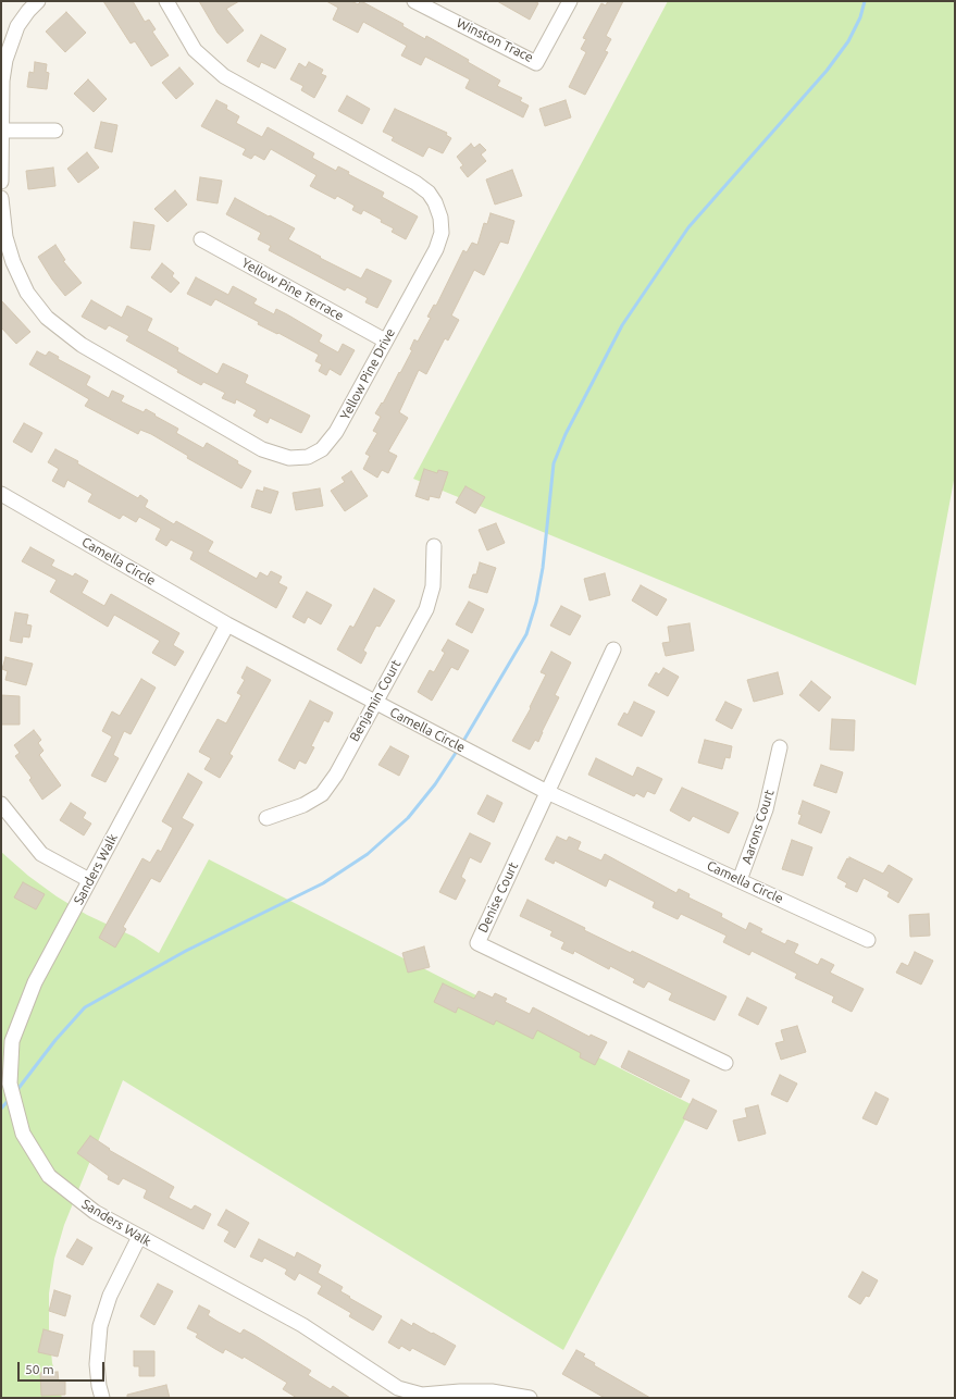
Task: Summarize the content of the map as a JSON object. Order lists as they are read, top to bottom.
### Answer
{
  "streets": {
    "street": [
      "Winston Trace",
      "Yellow Pine Terrace",
      "Yellow Pine Drive",
      "Camella Circle",
      "Benjamin Court",
      "Aarons Court",
      "Sanders Walk",
      "Denise Court"
    ]
  },
  "crossings": [
    ["Yellow Pine Terrace", "Yellow Pine Drive"],
    ["Camella Circle", "Benjamin Court"],
    ["Camella Circle", "Aarons Court"],
    ["Camella Circle", "Sanders Walk"],
    ["Camella Circle", "Denise Court"]
  ],
  "scale_bar": "50 m"
}
